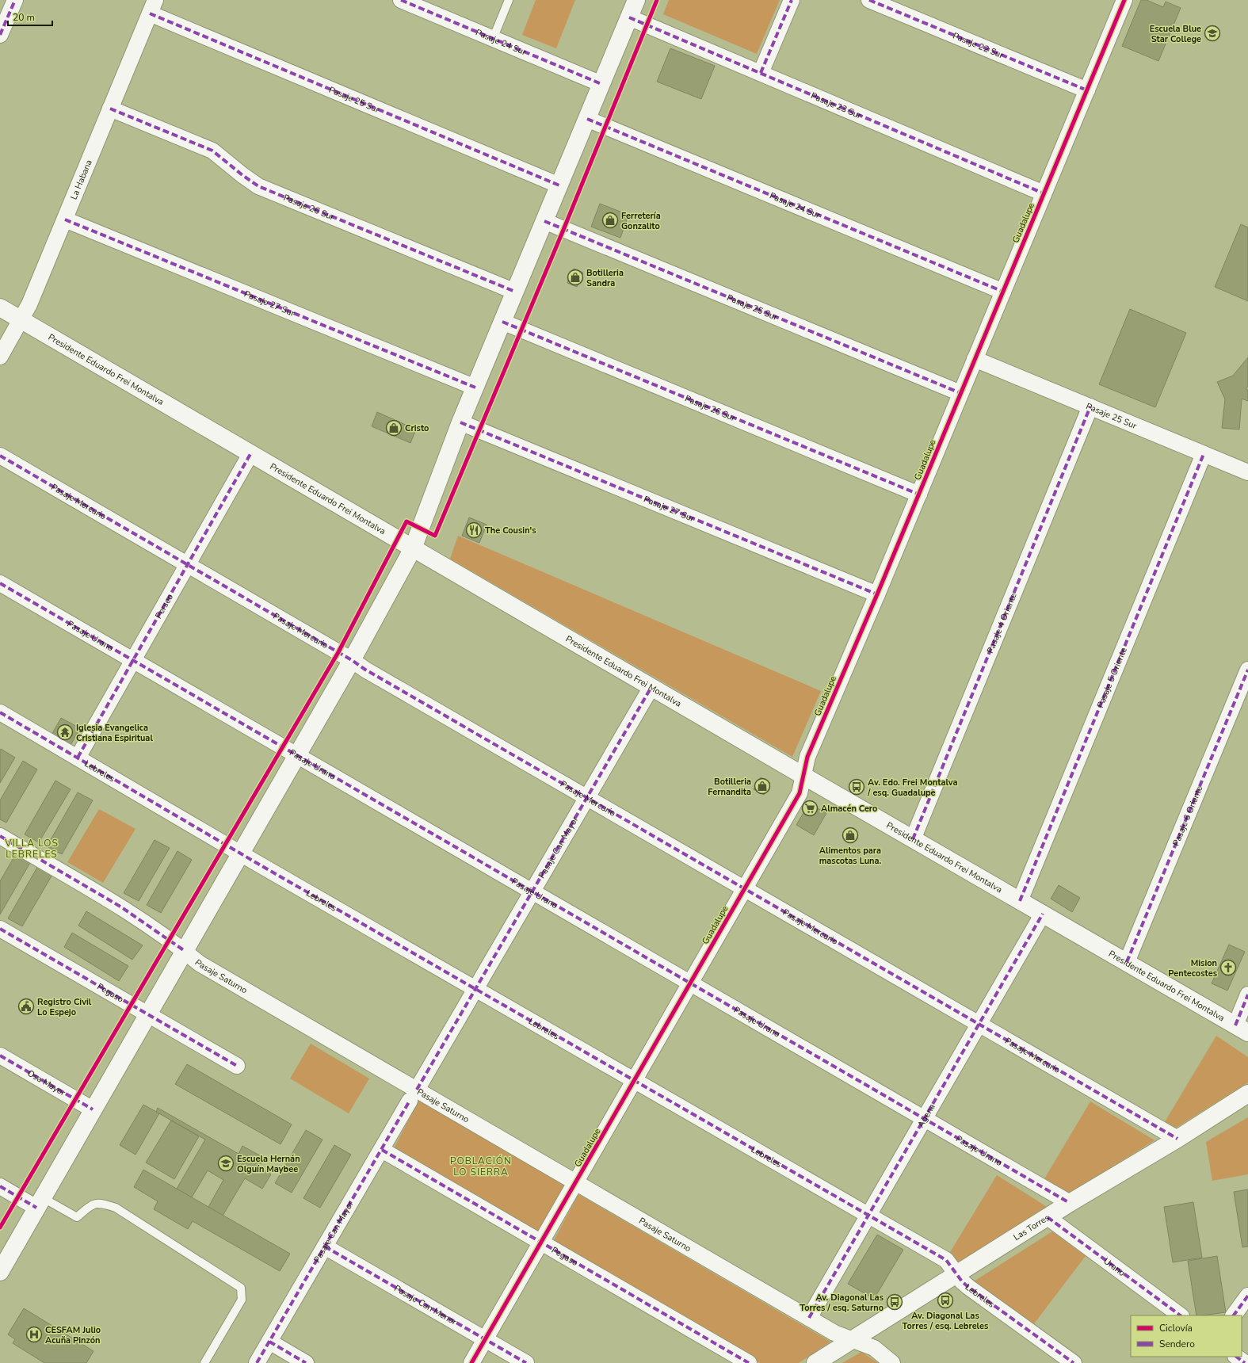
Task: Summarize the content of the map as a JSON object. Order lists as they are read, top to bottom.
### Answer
{
  "streets": {
    "street": [
      "Pasaje 24 Sur",
      "Pasaje 22 Sur",
      "Pasaje 25 Sur",
      "Pasaje 23 Sur",
      "La Habana",
      "Pasaje 26 Sur",
      "Guadalupe",
      "Pasaje 27 Sur",
      "Presidente Eduardo Frei Montalva",
      "Pasaje Mercurio",
      "Perseo",
      "Pasaje 4 Oriente",
      "Pasaje Urano",
      "Pasaje 5 Oriente",
      "Lebreles",
      "Pasaje 6 Oriente",
      "Pasaje Can Mayor",
      "Pasaje Saturno",
      "Pegaso",
      "Osa Mayor",
      "Agena",
      "Las Torres",
      "Urano",
      "Pasaje Can Menor"
    ]
  },
  "crossings": [
    ["Pasaje 24 Sur", "Guadalupe"],
    ["Pasaje 22 Sur", "Guadalupe"],
    ["Pasaje 25 Sur", "La Habana"],
    ["Pasaje 25 Sur", "Guadalupe"],
    ["Pasaje 25 Sur", "Pasaje 4 Oriente"],
    ["Pasaje 25 Sur", "Pasaje 5 Oriente"],
    ["Pasaje 23 Sur", "Guadalupe"],
    ["La Habana", "Pasaje 26 Sur"],
    ["La Habana", "Pasaje 27 Sur"],
    ["La Habana", "Presidente Eduardo Frei Montalva"],
    ["Pasaje 26 Sur", "Guadalupe"],
    ["Guadalupe", "Pasaje 27 Sur"],
    ["Guadalupe", "Presidente Eduardo Frei Montalva"],
    ["Guadalupe", "Pasaje Mercurio"],
    ["Guadalupe", "Pasaje Urano"],
    ["Guadalupe", "Lebreles"],
    ["Guadalupe", "Pasaje Saturno"],
    ["Guadalupe", "Pegaso"],
    ["Guadalupe", "Pasaje Can Menor"],
    ["Presidente Eduardo Frei Montalva", "Perseo"],
    ["Presidente Eduardo Frei Montalva", "Pasaje 4 Oriente"],
    ["Presidente Eduardo Frei Montalva", "Pasaje 5 Oriente"],
    ["Presidente Eduardo Frei Montalva", "Pasaje 6 Oriente"],
    ["Presidente Eduardo Frei Montalva", "Pasaje Can Mayor"],
    ["Presidente Eduardo Frei Montalva", "Agena"],
    ["Pasaje Mercurio", "Perseo"],
    ["Pasaje Mercurio", "Pasaje Can Mayor"],
    ["Pasaje Mercurio", "Agena"],
    ["Pasaje Mercurio", "Las Torres"],
    ["Perseo", "Pasaje Urano"],
    ["Perseo", "Lebreles"],
    ["Pasaje Urano", "Pasaje Can Mayor"],
    ["Pasaje Urano", "Agena"],
    ["Pasaje Urano", "Las Torres"],
    ["Lebreles", "Pasaje Can Mayor"],
    ["Lebreles", "Agena"],
    ["Lebreles", "Las Torres"],
    ["Pasaje Can Mayor", "Pasaje Saturno"],
    ["Pasaje Can Mayor", "Pegaso"],
    ["Pasaje Can Mayor", "Pasaje Can Menor"],
    ["Pasaje Saturno", "Agena"],
    ["Pasaje Saturno", "Las Torres"],
    ["Las Torres", "Urano"]
  ],
  "districts": ["VILLA LOS LEBRELES", "POBLACIÓN LO SIERRA"],
  "places": {
    "school or university": ["Escuela Blue Star College", "Escuela Hernán Olguín Maybee"],
    "shop": [
      "Ferretería Gonzalito",
      "Botilleria Sandra",
      "Cristo",
      "Botilleria Fernandita",
      "Alimentos para mascotas Luna."
    ],
    "restaurant": ["The Cousin's"],
    "temple": ["Iglesia Evangelica Cristiana Espiritual"],
    "bus stop": ["Av. Edo. Frei Montalva / esq. Guadalupe", "Av. Diagonal Las Torres / esq. Lebreles", "Av. Diagonal Las Torres / esq. Saturno"],
    "supermarket": ["Almacén Cero"],
    "church": ["Mision Pentecostes"],
    "public building": ["Registro Civil Lo Espejo"],
    "hospital": ["CESFAM Julio Acuña Pinzón"]
  },
  "legend": ["Ciclovía", "Sendero"],
  "scale_bar": "20 m"
}
